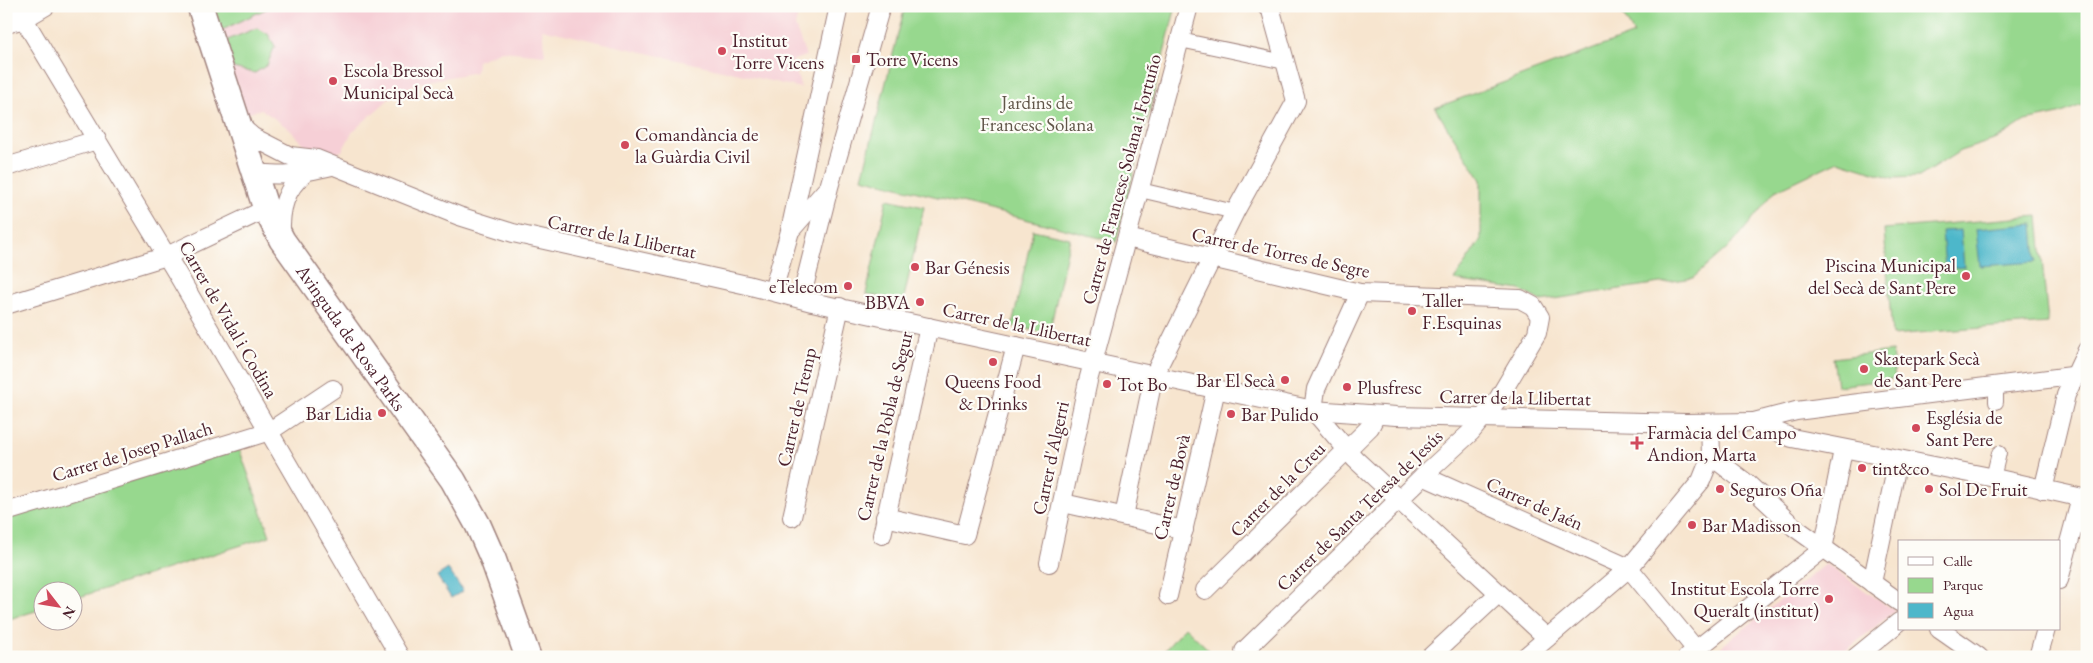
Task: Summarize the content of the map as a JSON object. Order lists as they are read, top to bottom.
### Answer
{
  "streets": {
    "main road": ["Avinguda de Rosa Parks"],
    "street": [
      "Carrer de Francesc Solana i Fortuño",
      "Carrer de la Llibertat",
      "Carrer de Torres de Segre",
      "Carrer de Vidal i Codina",
      "Carrer de Tremp",
      "Carrer de la Pobla de Segur",
      "Carrer de Josep Pallach",
      "Carrer d'Algerri",
      "Carrer de Bovà",
      "Carrer de la Creu",
      "Carrer de Jaén",
      "Carrer de Santa Teresa de Jesús"
    ]
  },
  "crossings": [
    ["Carrer de Francesc Solana i Fortuño", "Carrer de la Llibertat"],
    ["Carrer de Francesc Solana i Fortuño", "Carrer de Torres de Segre"],
    ["Carrer de Francesc Solana i Fortuño", "Carrer d'Algerri"],
    ["Carrer de la Llibertat", "Avinguda de Rosa Parks"],
    ["Carrer de la Llibertat", "Carrer de Tremp"],
    ["Carrer de la Llibertat", "Carrer de la Pobla de Segur"],
    ["Carrer de la Llibertat", "Carrer d'Algerri"],
    ["Carrer de la Llibertat", "Carrer de Bovà"],
    ["Carrer de la Llibertat", "Carrer de la Creu"],
    ["Carrer de la Llibertat", "Carrer de Santa Teresa de Jesús"],
    ["Carrer de Torres de Segre", "Carrer de Santa Teresa de Jesús"],
    ["Carrer de Vidal i Codina", "Carrer de Josep Pallach"],
    ["Carrer de Jaén", "Carrer de Santa Teresa de Jesús"]
  ],
  "parks": ["Jardins de Francesc Solana"],
  "places": {
    "other": [
      "Institut Torre Vicens",
      "Escola Bressol Municipal Secà",
      "Comandància de la Guàrdia Civil",
      "Bar Génesis",
      "Piscina Municipal del Secà de Sant Pere",
      "eTelecom",
      "BBVA",
      "Taller F.Esquinas",
      "Queens Food & Drinks",
      "Skatepark Secà de Sant Pere",
      "Bar El Secà",
      "Tot Bo",
      "Plusfresc",
      "Bar Lidia",
      "Bar Pulido",
      "Església de Sant Pere",
      "tint&co",
      "Seguros Oña",
      "Sol De Fruit",
      "Bar Madisson",
      "Institut Escola Torre Queralt (institut)"
    ],
    "transit": ["Torre Vicens"],
    "health": ["Farmàcia del Campo Andion, Marta"]
  },
  "legend": ["Calle", "Parque", "Agua"],
  "north": "bottom right"
}
